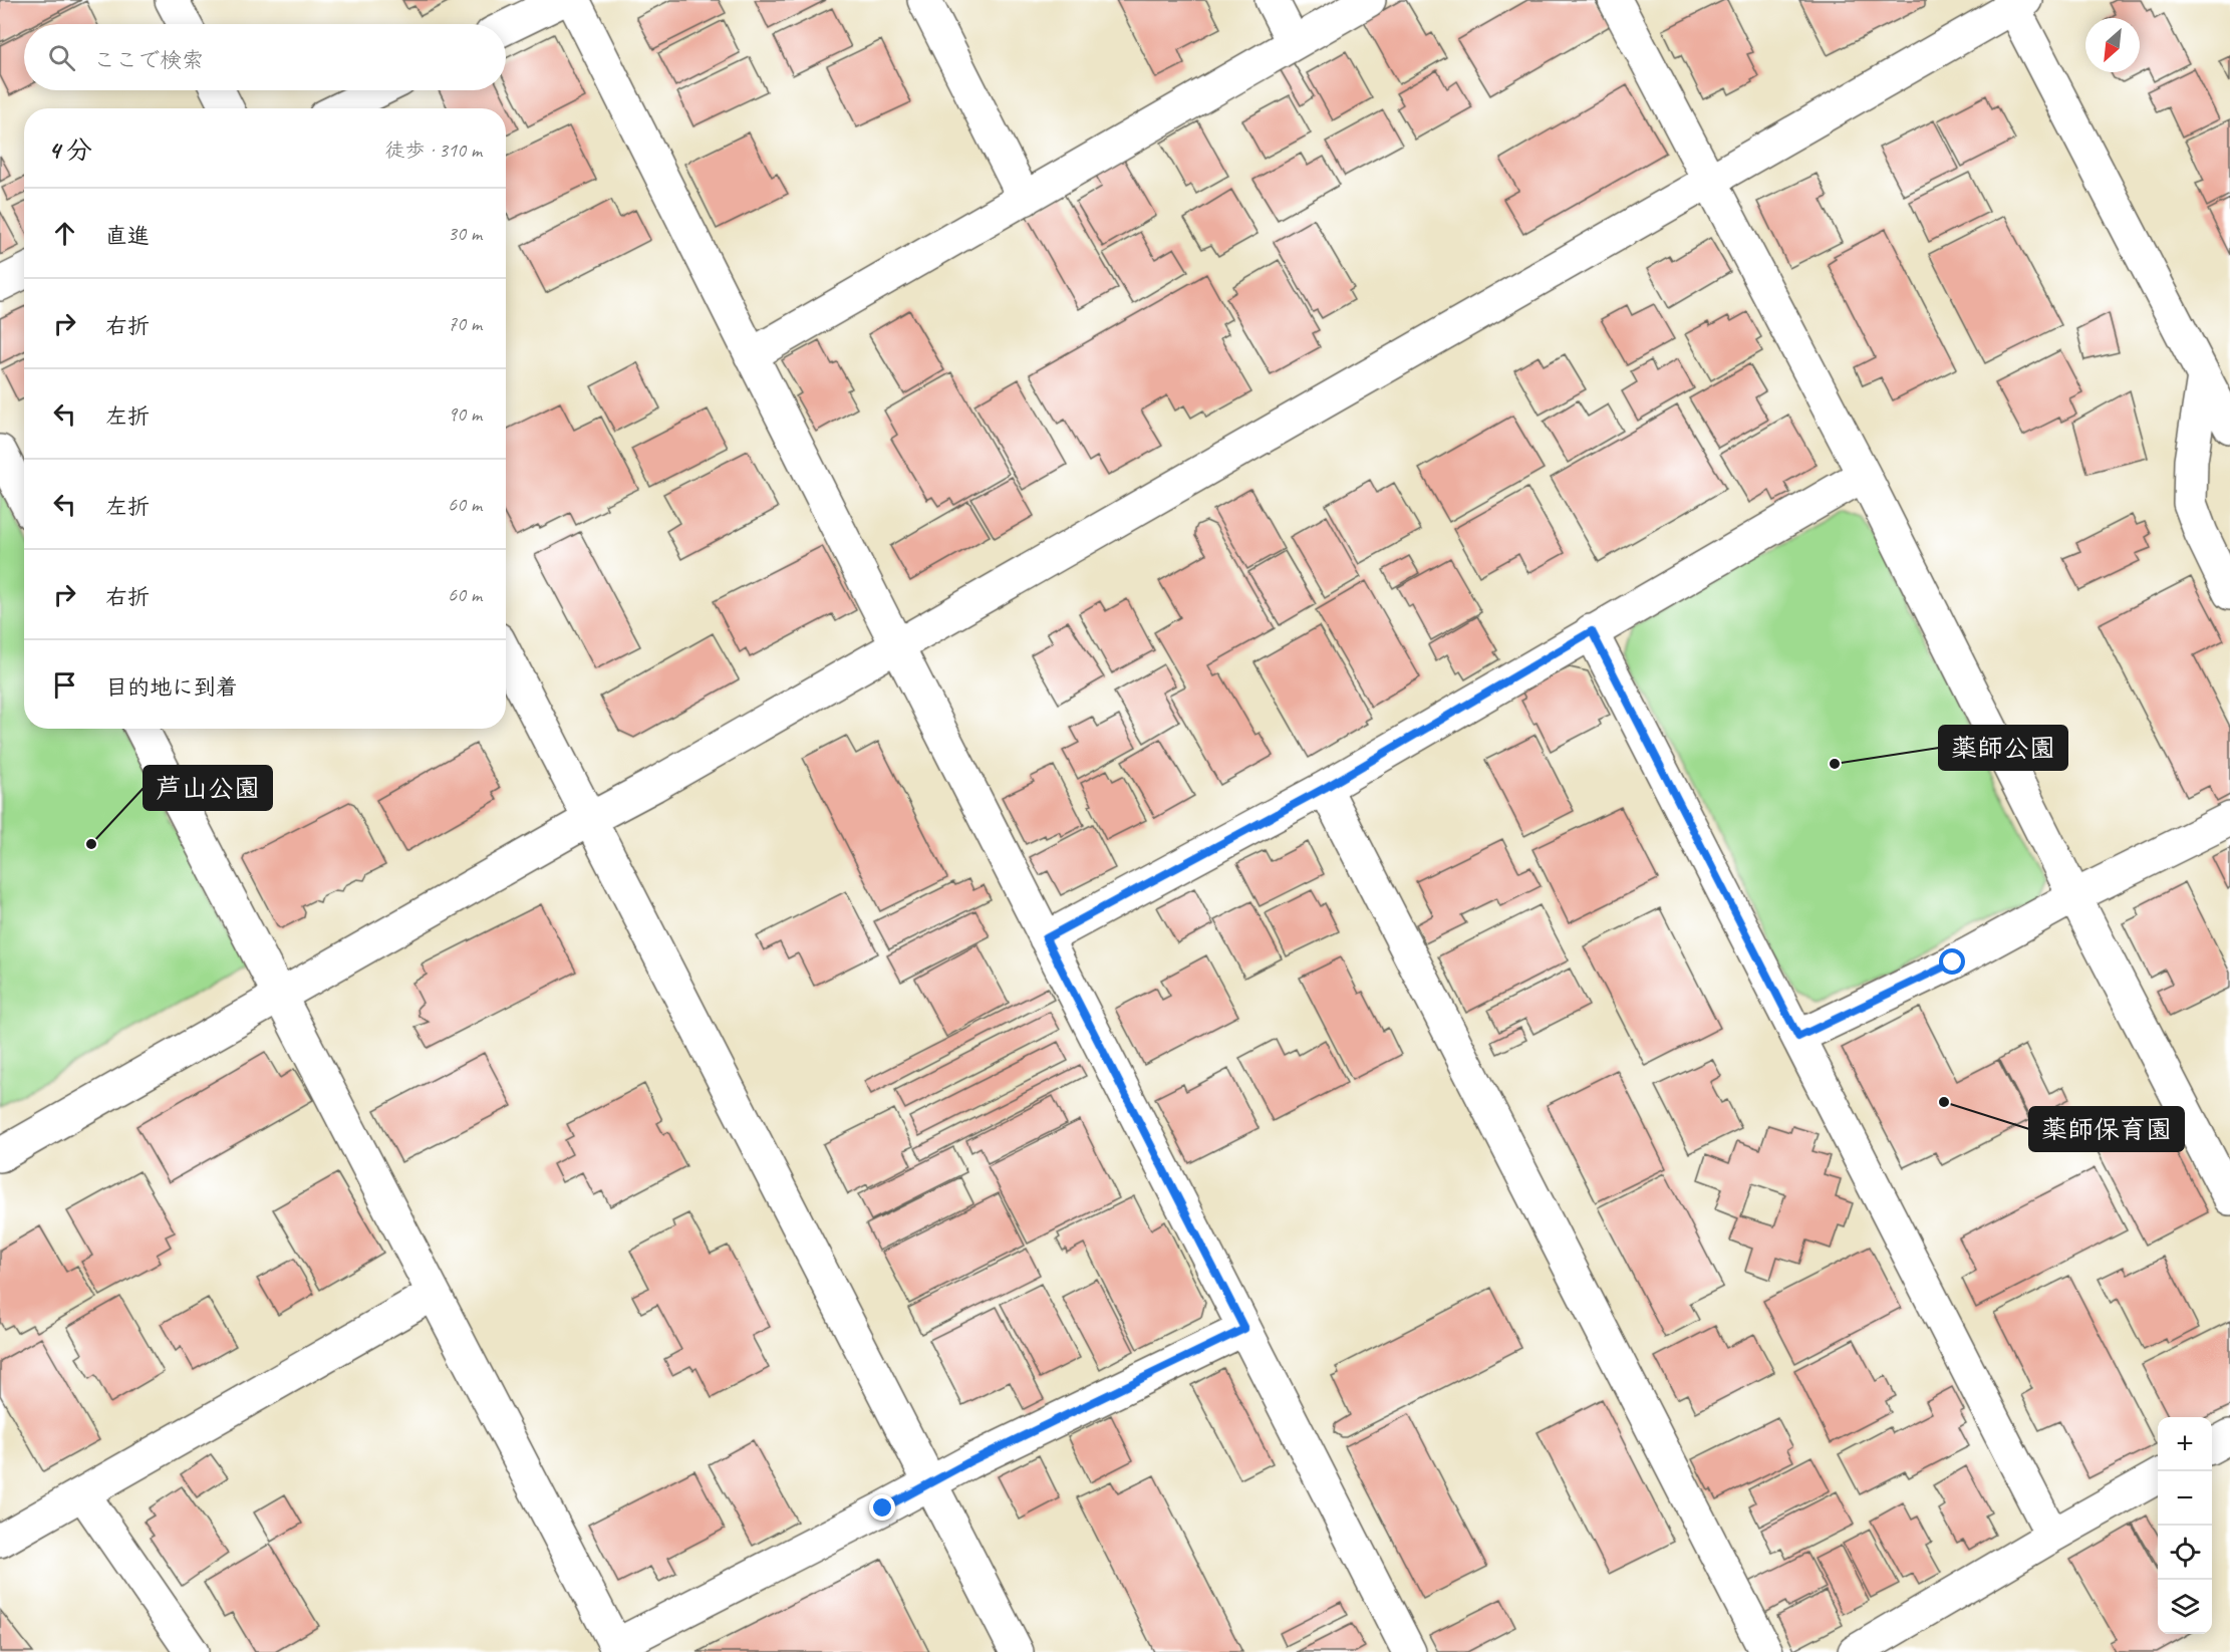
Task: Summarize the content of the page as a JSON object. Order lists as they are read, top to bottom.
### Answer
{
  "places": ["薬師公園", "芦山公園", "薬師保育園"],
  "north": "bottom left",
  "page": {
    "search": "ここで検索",
    "heading": ["4 分", "徒歩 · 310 m"],
    "list": [
      ["直進", "30 m"],
      ["右折", "70 m"],
      ["左折", "90 m"],
      ["左折", "60 m"],
      ["右折", "60 m"],
      "目的地に到着"
    ],
    "map_buttons": ["+", "−"]
  }
}
